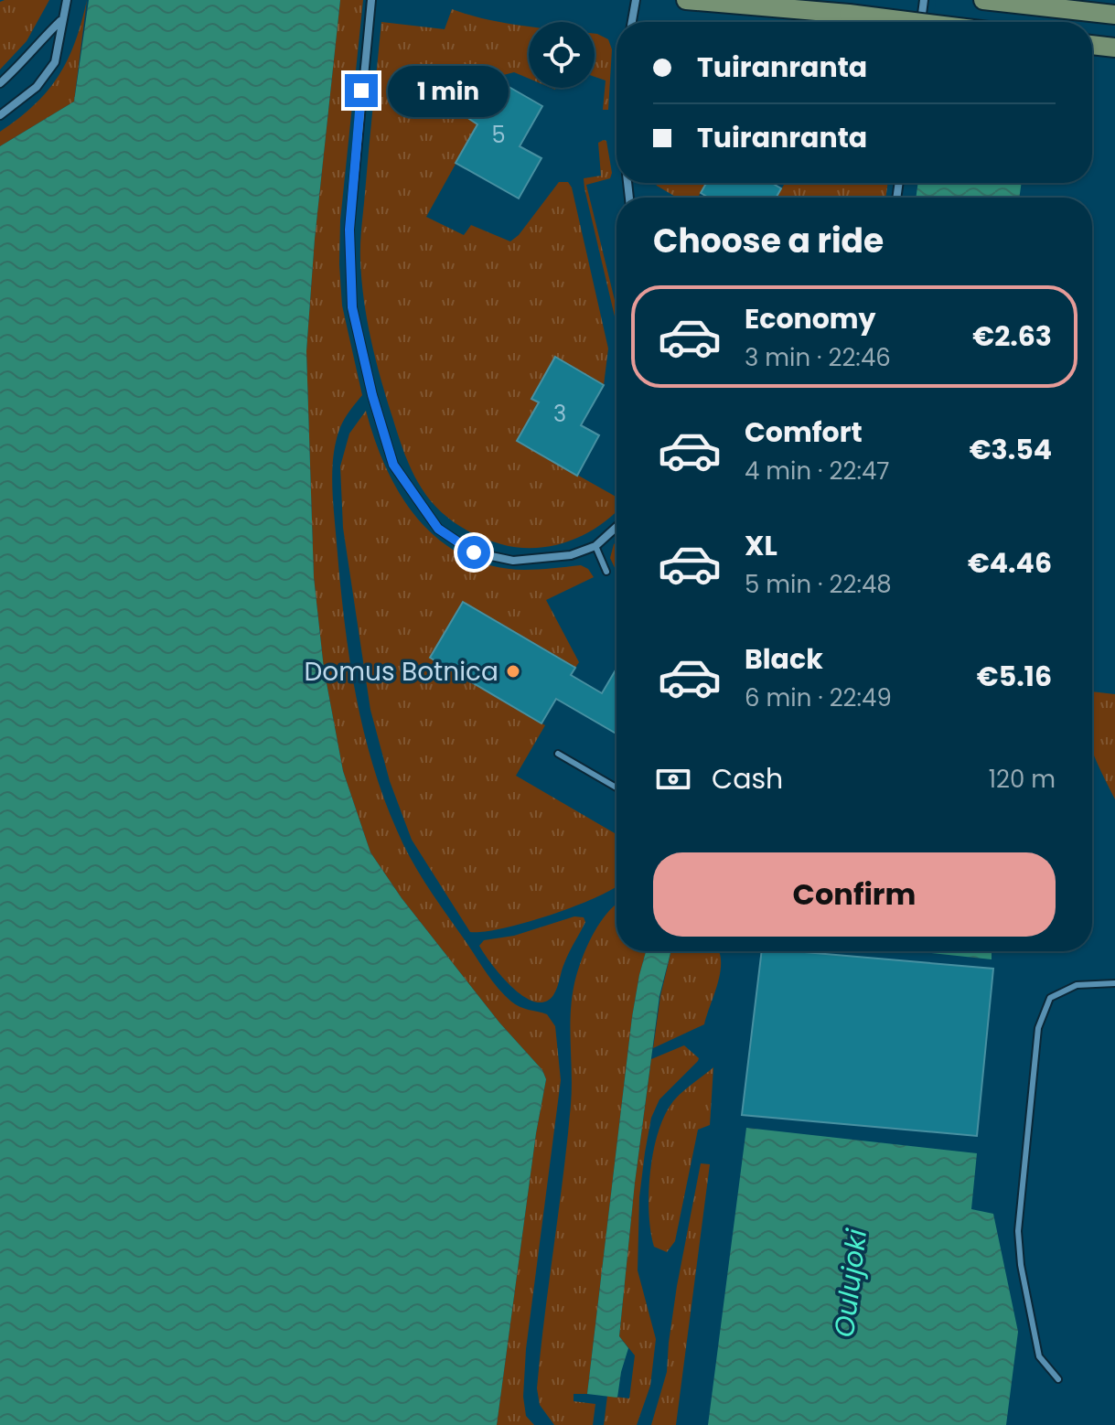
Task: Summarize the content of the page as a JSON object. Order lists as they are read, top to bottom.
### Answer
{
  "water": ["Oulujoki"],
  "places": ["Domus Botnica"],
  "house_numbers": ["5", "3"],
  "page": {
    "banner": ["Tuiranranta", "Tuiranranta"],
    "bubble": "1 min",
    "heading": "Choose a ride",
    "list": [
      {
        "name": "Economy",
        "note": "3 min · 22:46",
        "value": "€2.63"
      },
      {
        "name": "Comfort",
        "note": "4 min · 22:47",
        "value": "€3.54"
      },
      {
        "name": "XL",
        "note": "5 min · 22:48",
        "value": "€4.46"
      },
      {
        "name": "Black",
        "note": "6 min · 22:49",
        "value": "€5.16"
      }
    ],
    "pay": ["Cash", "120 m"],
    "buttons": "Confirm"
  }
}
